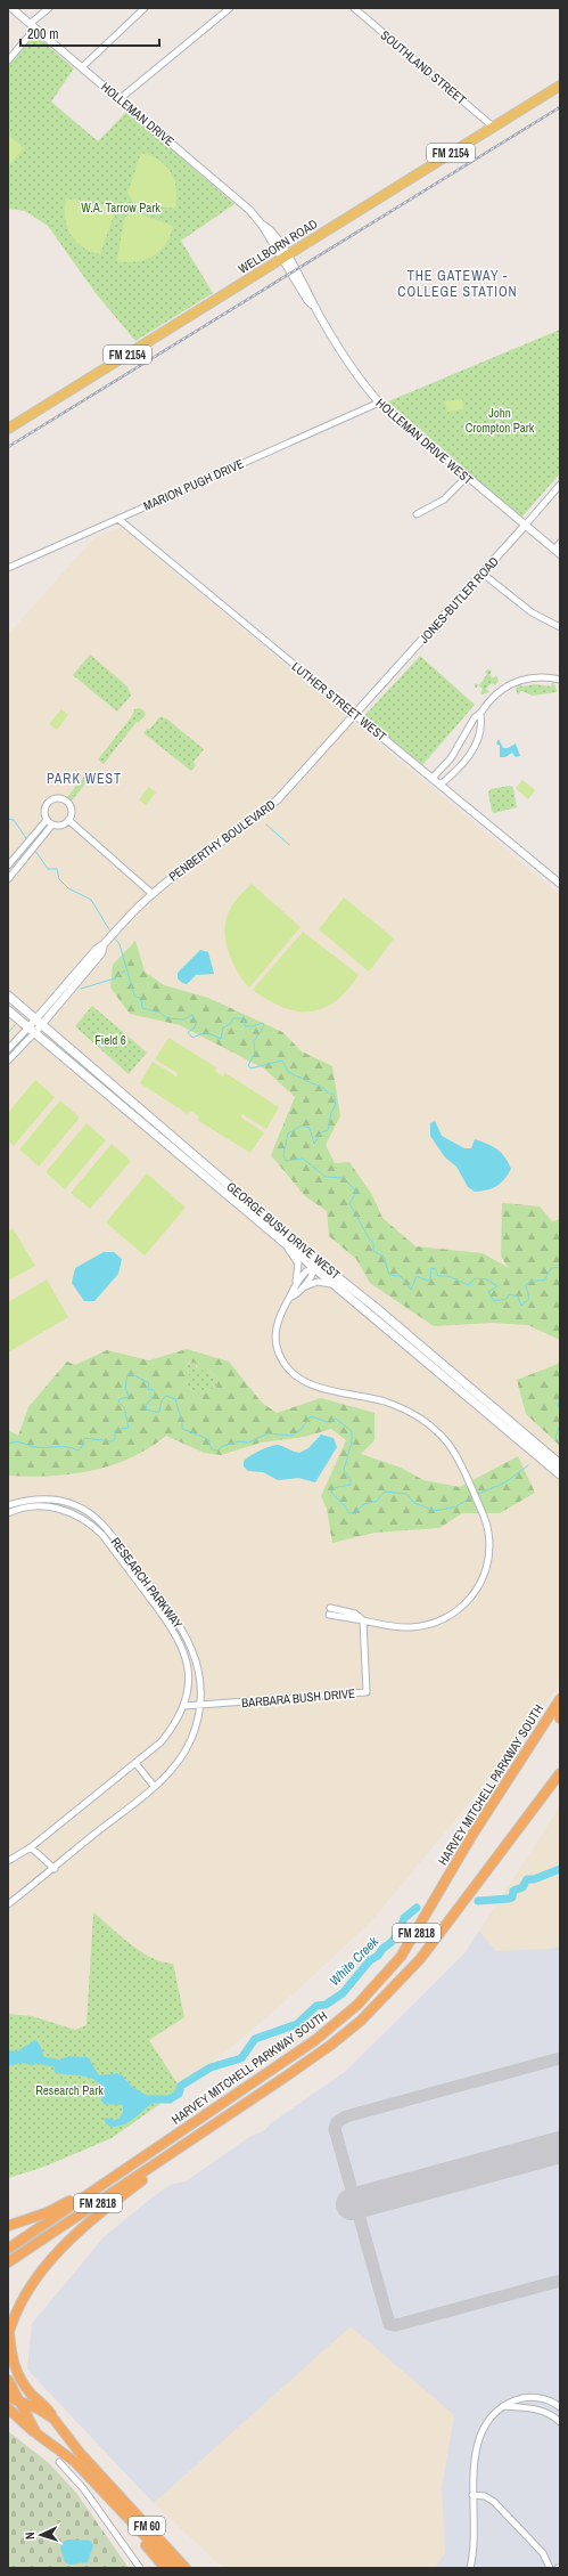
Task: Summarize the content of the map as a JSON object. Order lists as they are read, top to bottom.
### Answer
{
  "streets": {
    "highway": ["HARVEY MITCHELL PARKWAY SOUTH", "FM 2818", "FM 60"],
    "main road": ["FM 2154", "WELLBORN ROAD", "GEORGE BUSH DRIVE WEST"],
    "street": [
      "SOUTHLAND STREET",
      "HOLLEMAN DRIVE",
      "HOLLEMAN DRIVE WEST",
      "MARION PUGH DRIVE",
      "JONES-BUTLER ROAD",
      "LUTHER STREET WEST",
      "PENBERTHY BOULEVARD",
      "RESEARCH PARKWAY",
      "BARBARA BUSH DRIVE"
    ]
  },
  "crossings": [
    ["SOUTHLAND STREET", "WELLBORN ROAD"],
    ["HOLLEMAN DRIVE", "WELLBORN ROAD"],
    ["HOLLEMAN DRIVE", "HOLLEMAN DRIVE WEST"],
    ["WELLBORN ROAD", "HOLLEMAN DRIVE WEST"],
    ["HOLLEMAN DRIVE WEST", "MARION PUGH DRIVE"],
    ["HOLLEMAN DRIVE WEST", "JONES-BUTLER ROAD"],
    ["MARION PUGH DRIVE", "LUTHER STREET WEST"],
    ["JONES-BUTLER ROAD", "LUTHER STREET WEST"],
    ["JONES-BUTLER ROAD", "PENBERTHY BOULEVARD"],
    ["LUTHER STREET WEST", "PENBERTHY BOULEVARD"],
    ["PENBERTHY BOULEVARD", "GEORGE BUSH DRIVE WEST"],
    ["RESEARCH PARKWAY", "BARBARA BUSH DRIVE"]
  ],
  "districts": ["THE GATEWAY - COLLEGE STATION", "PARK WEST"],
  "water": ["White Creek"],
  "parks": [
    "W.A. Tarrow Park",
    "John Crompton Park",
    "Field 6",
    "Research Park"
  ],
  "scale_bar": "200 m",
  "north": "left"
}
